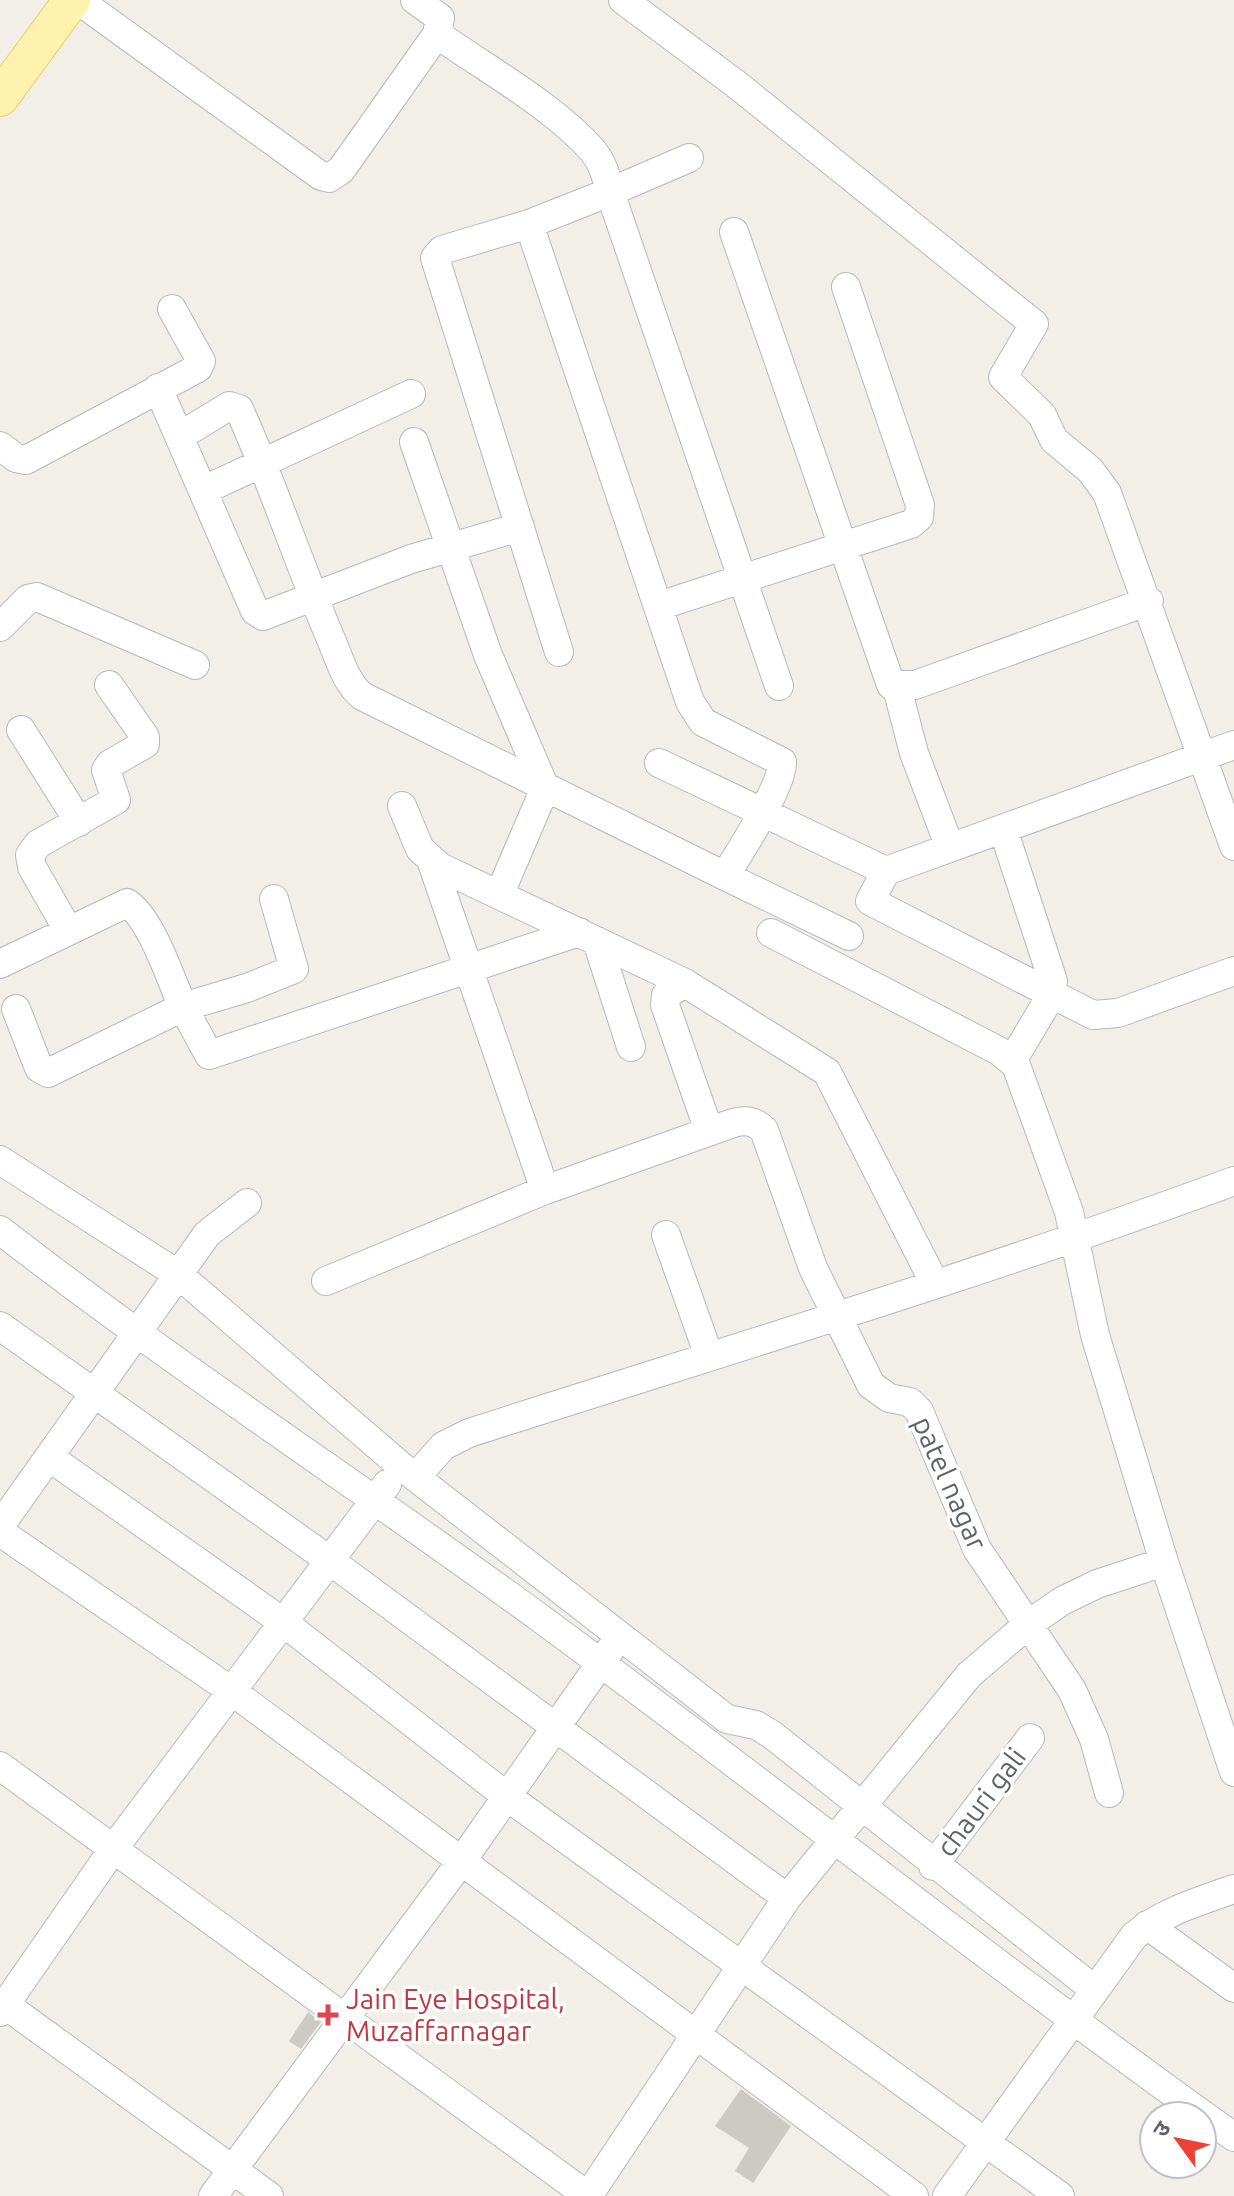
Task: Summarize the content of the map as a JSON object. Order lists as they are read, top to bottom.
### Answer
{
  "streets": {
    "street": ["patel nagar", "chauri gali"]
  },
  "places": {
    "health": ["Jain Eye Hospital, Muzaffarnagar"]
  },
  "north": "top left"
}
